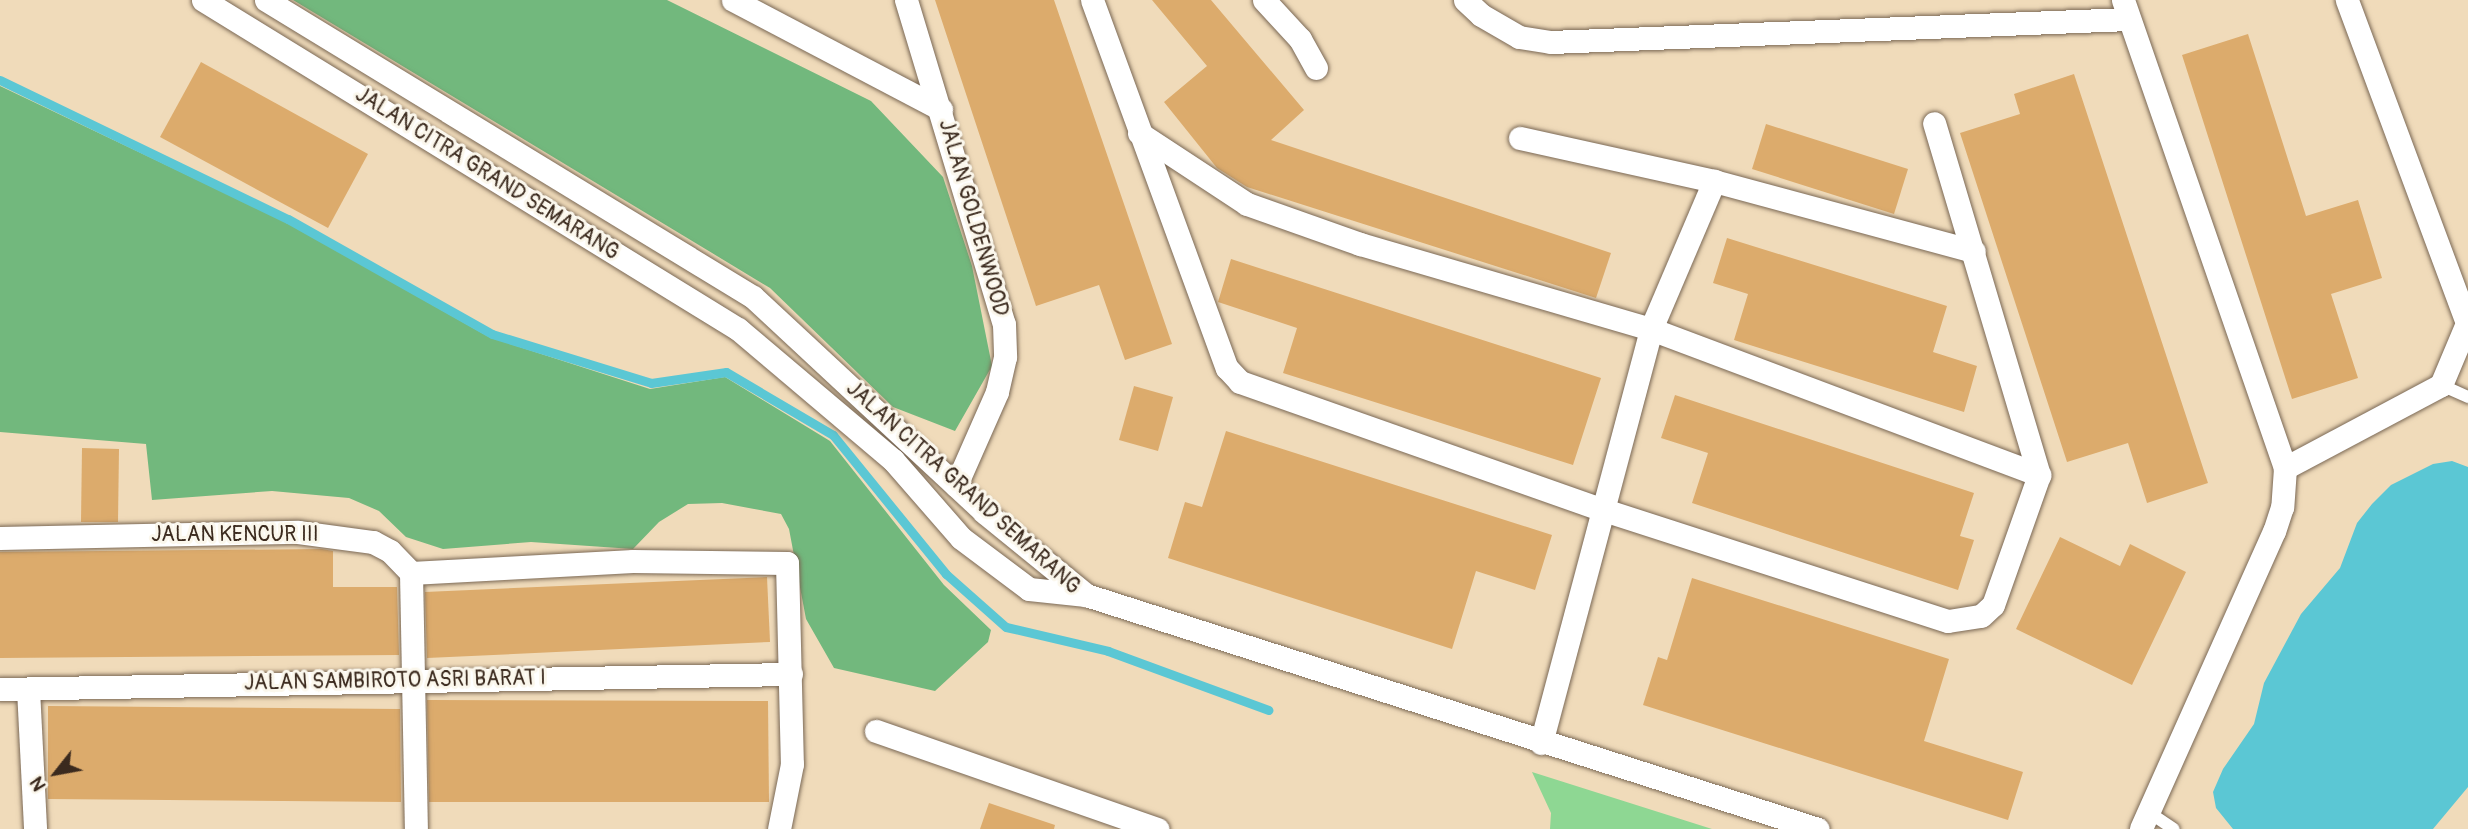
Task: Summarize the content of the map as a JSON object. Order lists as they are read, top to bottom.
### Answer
{
  "streets": {
    "street": [
      "JALAN CITRA GRAND SEMARANG",
      "JALAN GOLDENWOOD",
      "JALAN KENCUR III",
      "JALAN SAMBIROTO ASRI BARAT I"
    ]
  },
  "crossings": [
    ["JALAN CITRA GRAND SEMARANG", "JALAN GOLDENWOOD"]
  ],
  "north": "bottom left"
}
